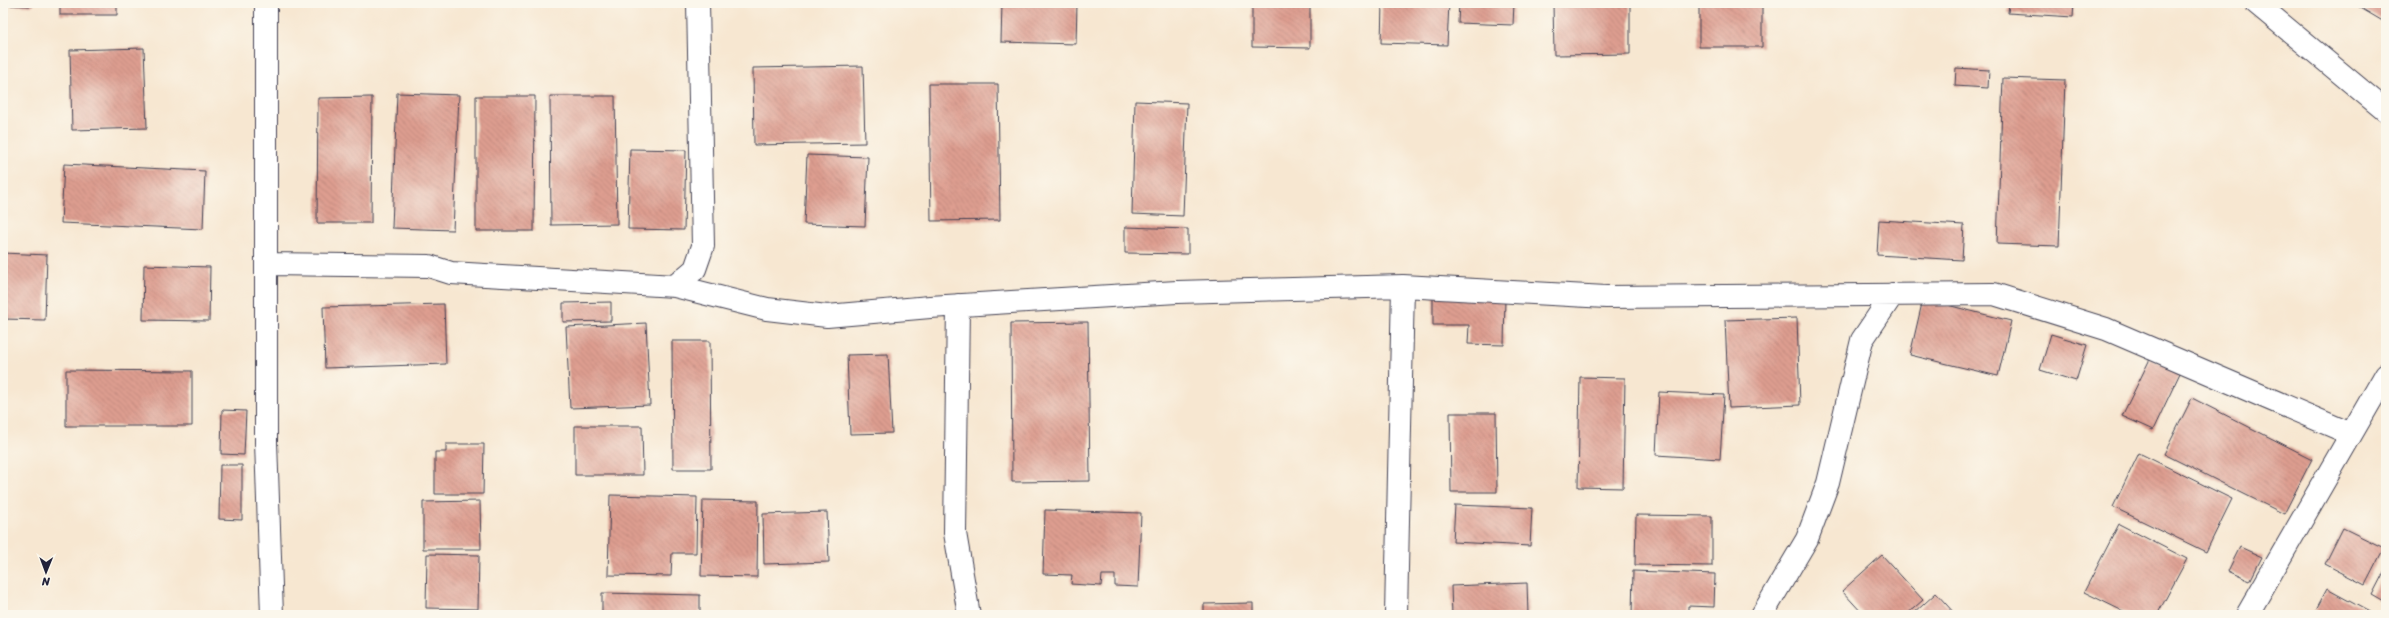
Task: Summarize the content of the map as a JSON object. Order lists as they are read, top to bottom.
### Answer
{
  "north": "bottom"
}
